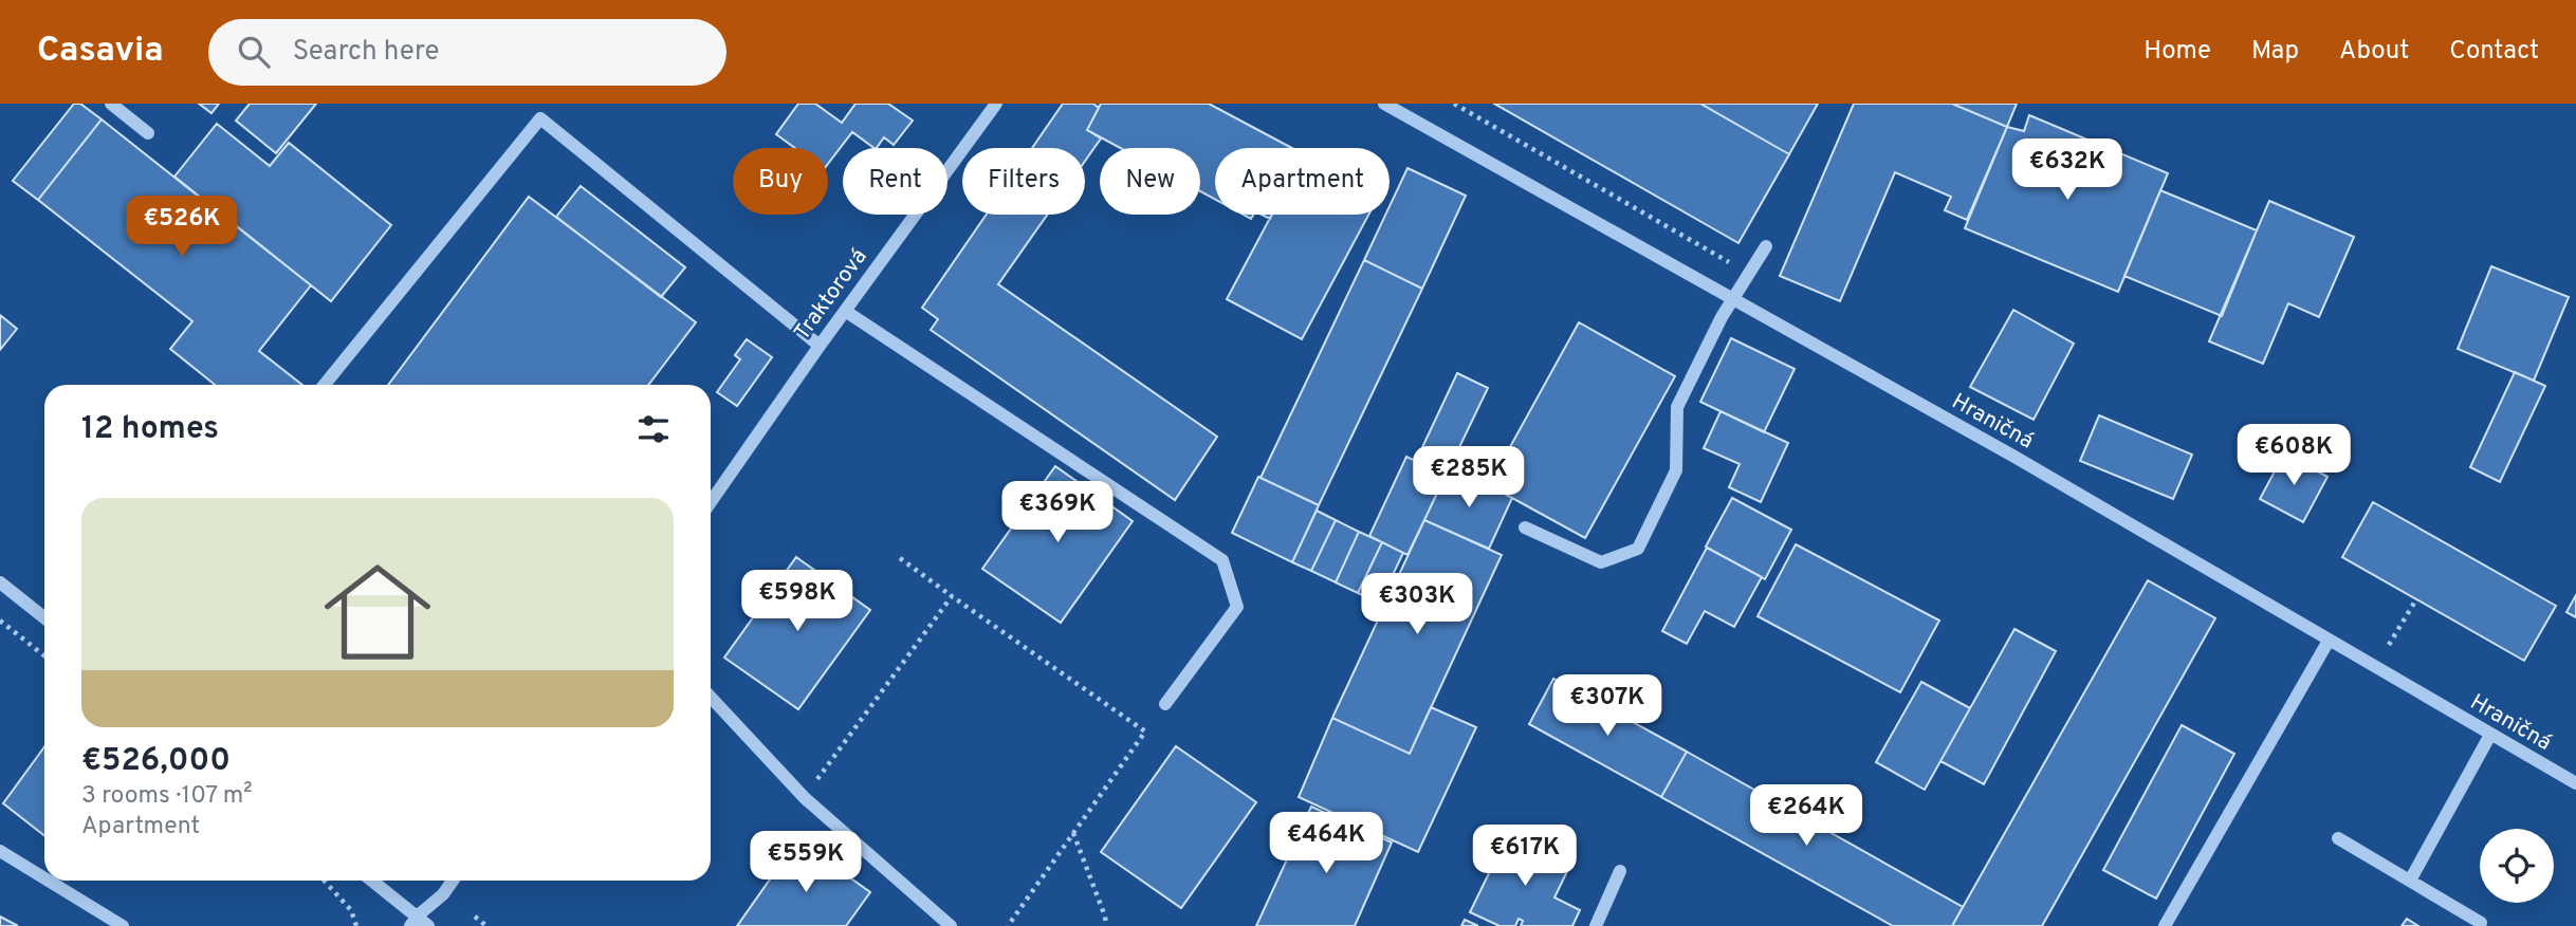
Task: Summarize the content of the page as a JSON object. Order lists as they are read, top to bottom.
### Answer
{
  "streets": {
    "street": ["Traktorová", "Hraničná"]
  },
  "page": {
    "header": "Casavia",
    "search": "Search here",
    "nav": [
      "Home",
      "Map",
      "About",
      "Contact"
    ],
    "price": [
      "€632K",
      "€526K",
      "€608K",
      "€285K",
      "€369K",
      "€598K",
      "€303K",
      "€307K",
      "€264K",
      "€464K",
      "€617K",
      "€559K"
    ],
    "chip": [
      "Buy",
      "Rent",
      "Filters",
      "New",
      "Apartment"
    ],
    "heading": "12 homes",
    "list": [
      {
        "name": "€526,000",
        "note": "3 rooms · 107 m² · Apartment"
      }
    ]
  }
}
